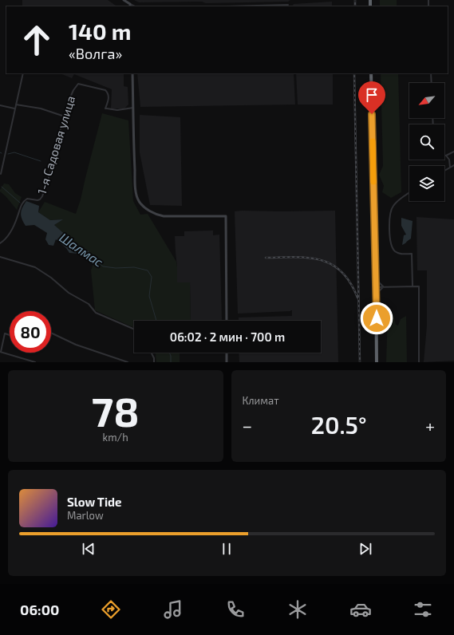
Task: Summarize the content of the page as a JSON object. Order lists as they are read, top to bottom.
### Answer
{
  "streets": {
    "street": ["1-я Садовая улица"]
  },
  "water": ["Шалмас"],
  "north": "bottom left",
  "page": {
    "turn": ["140 m", "«Волга»"],
    "limit": "80",
    "trip": "06:02 · 2 мин · 700 m",
    "tile": [
      ["78", "km/h"],
      "Климат"
    ],
    "heat": ["−", "20.5°", "+"],
    "song": ["Slow Tide", "Marlow"],
    "tabs": "06:00"
  }
}
